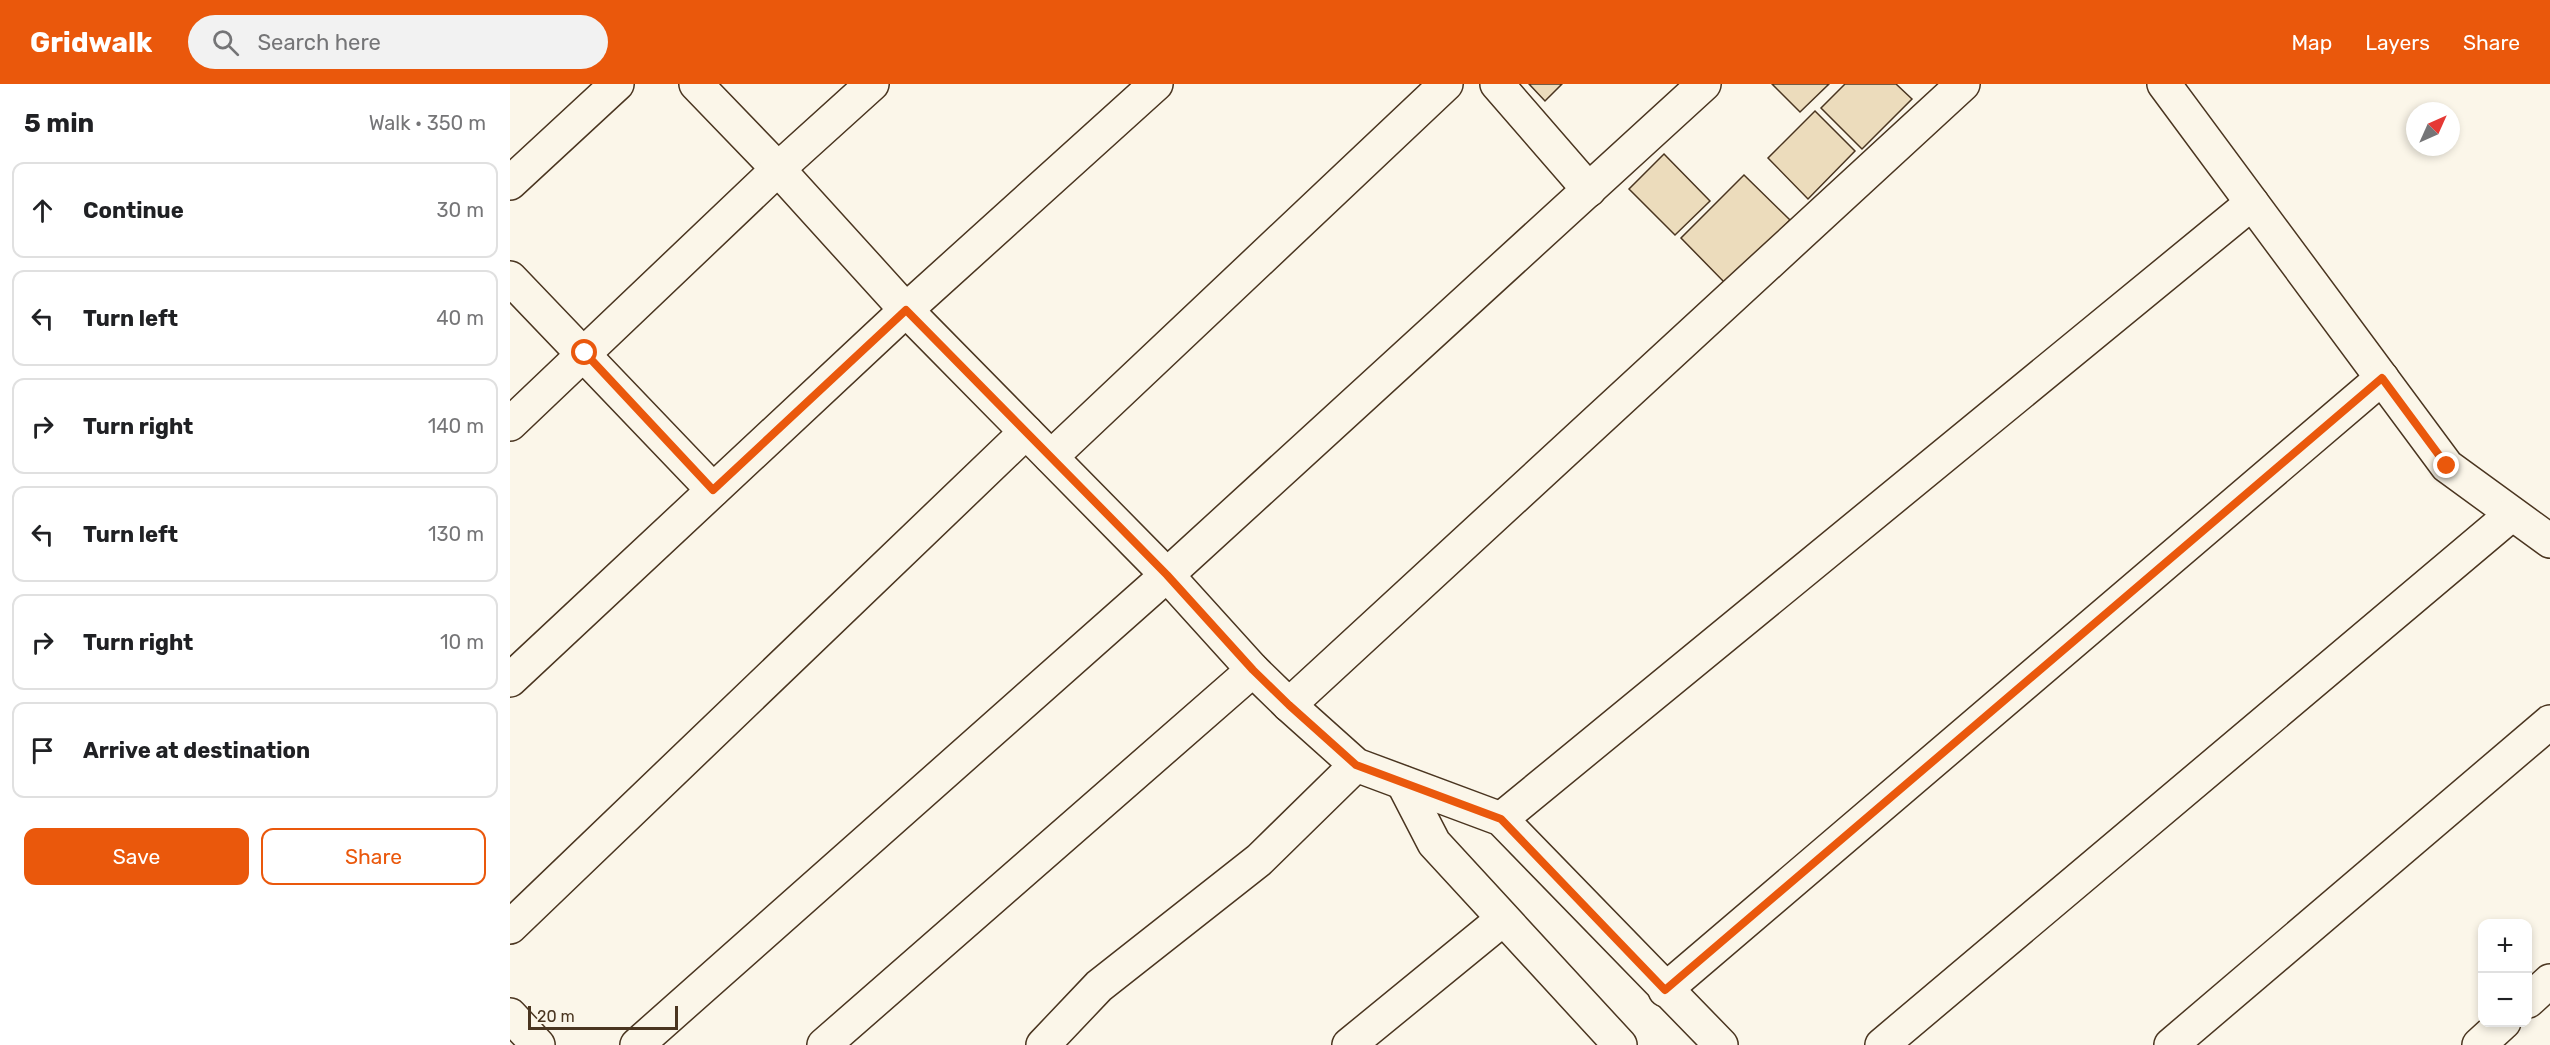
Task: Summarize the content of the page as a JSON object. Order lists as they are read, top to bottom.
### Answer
{
  "scale_bar": "20 m",
  "north": "top right",
  "page": {
    "header": "Gridwalk",
    "search": "Search here",
    "nav": ["Map", "Layers", "Share"],
    "heading": ["5 min", "Walk · 350 m"],
    "list": [
      ["Continue", "30 m"],
      ["Turn left", "40 m"],
      ["Turn right", "140 m"],
      ["Turn left", "130 m"],
      ["Turn right", "10 m"],
      "Arrive at destination"
    ],
    "buttons": ["Save", "Share"],
    "map_buttons": ["+", "−"],
    "scale": "20 m"
  }
}
